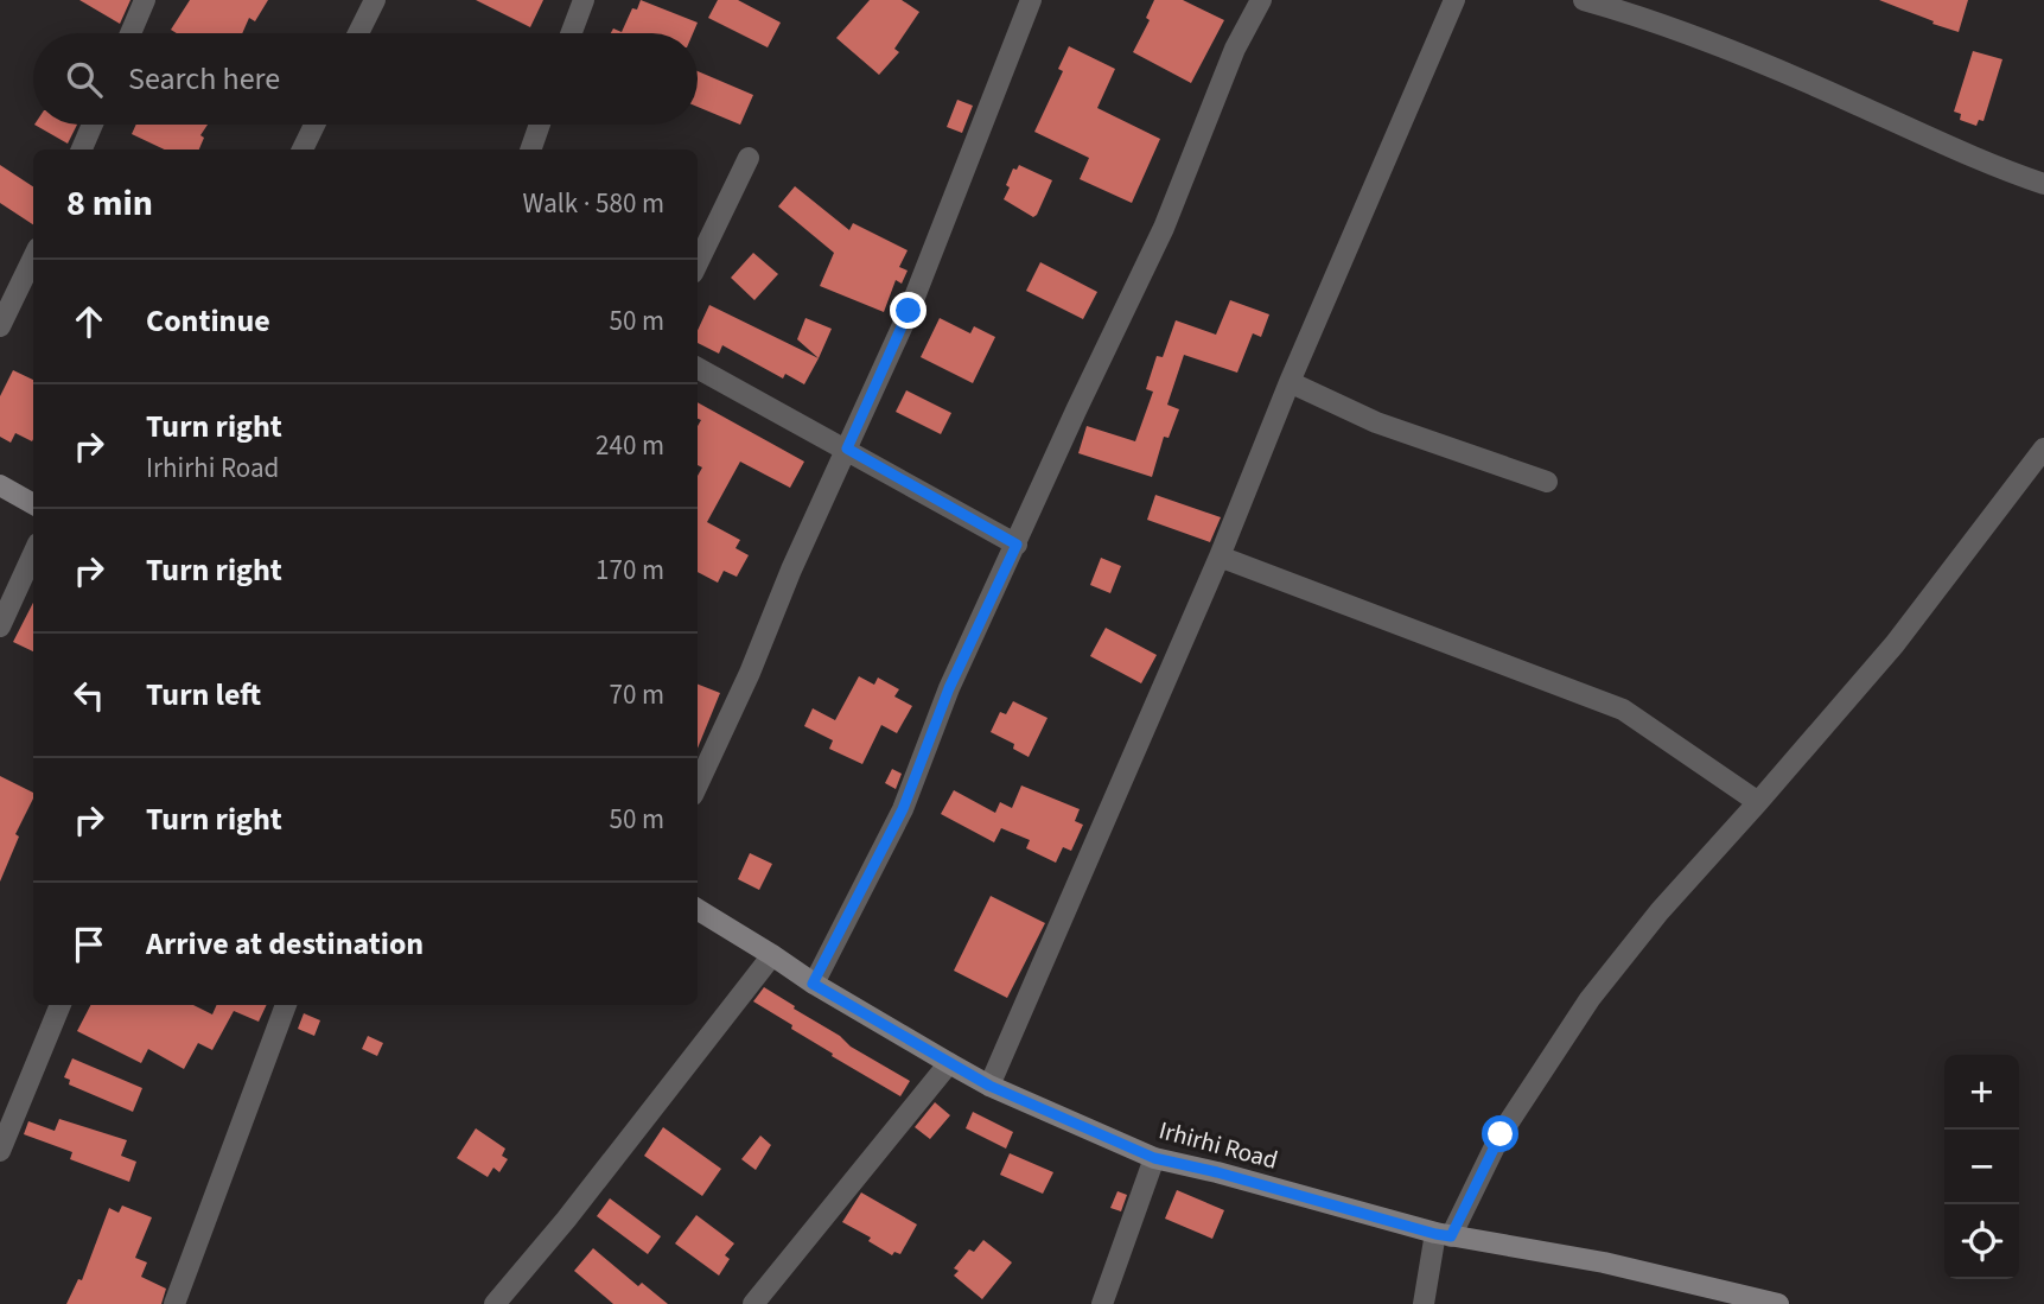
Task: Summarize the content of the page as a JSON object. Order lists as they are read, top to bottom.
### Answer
{
  "streets": {
    "street": ["Irhirhi Road"]
  },
  "page": {
    "search": "Search here",
    "heading": ["8 min", "Walk · 580 m"],
    "list": [
      ["Continue", "50 m"],
      ["Turn right", "Irhirhi Road", "240 m"],
      ["Turn right", "170 m"],
      ["Turn left", "70 m"],
      ["Turn right", "50 m"],
      "Arrive at destination"
    ],
    "map_buttons": ["+", "−"]
  }
}
